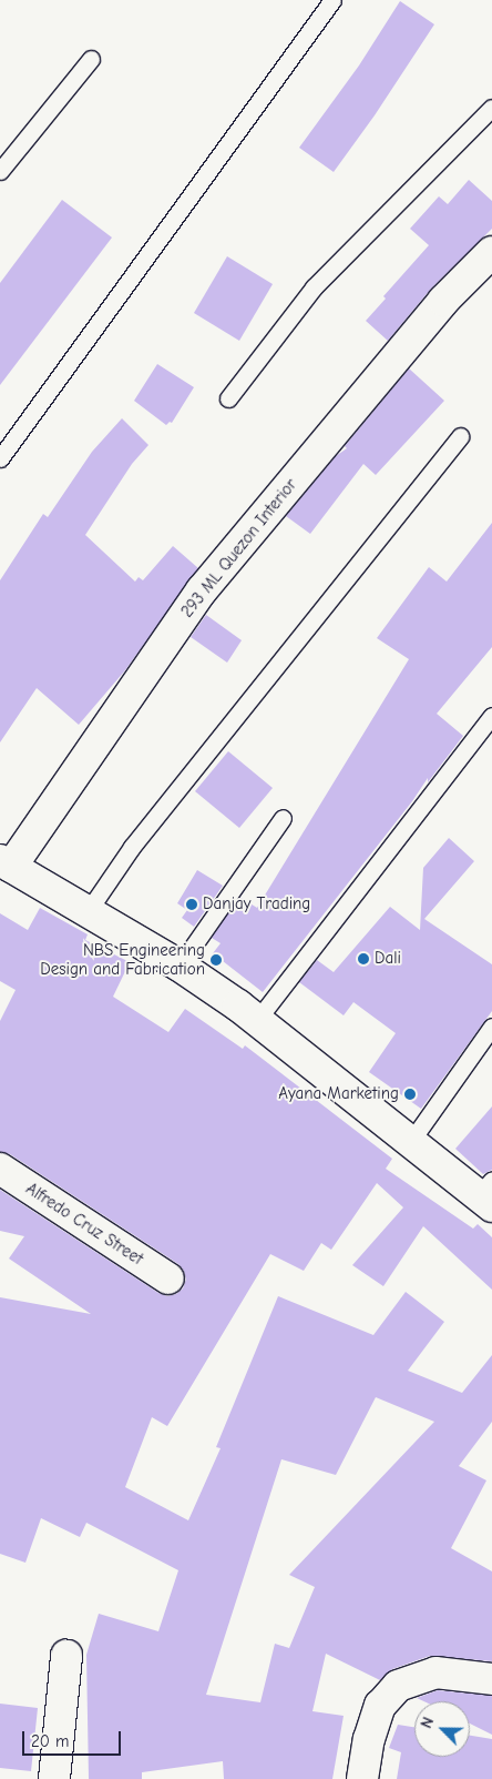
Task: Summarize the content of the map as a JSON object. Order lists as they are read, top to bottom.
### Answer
{
  "streets": {
    "street": ["293 ML Quezon Interior", "Alfredo Cruz Street"]
  },
  "places": [
    "Danjay Trading",
    "Dali",
    "NBS Engineering Design and Fabrication",
    "Ayana Marketing"
  ],
  "scale_bar": "20 m",
  "north": "top left"
}
